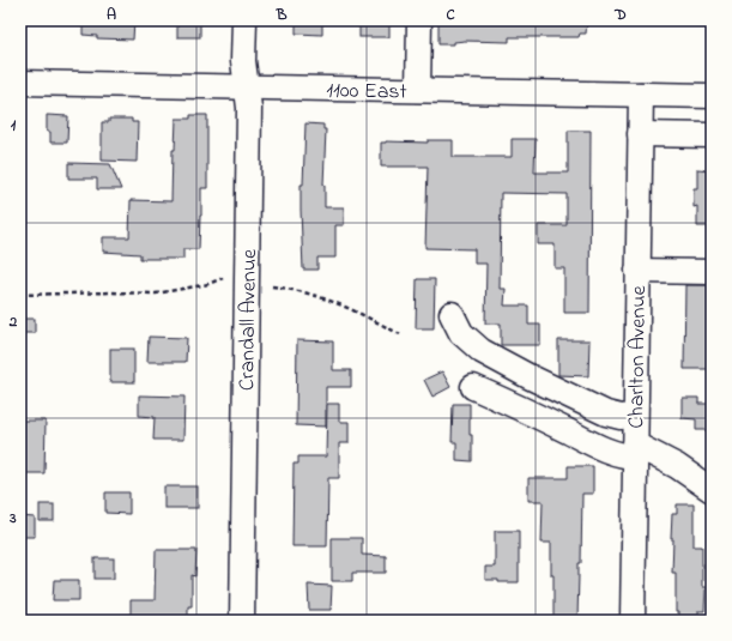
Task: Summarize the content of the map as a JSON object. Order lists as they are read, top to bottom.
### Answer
{
  "streets": {
    "street": ["1100 East", "Crandall Avenue", "Charlton Avenue"]
  },
  "crossings": [
    ["1100 East", "Crandall Avenue"],
    ["1100 East", "Charlton Avenue"]
  ],
  "grid": {
    "columns": [
      "A",
      "B",
      "C",
      "D"
    ],
    "rows": ["1", "2", "3"]
  }
}
